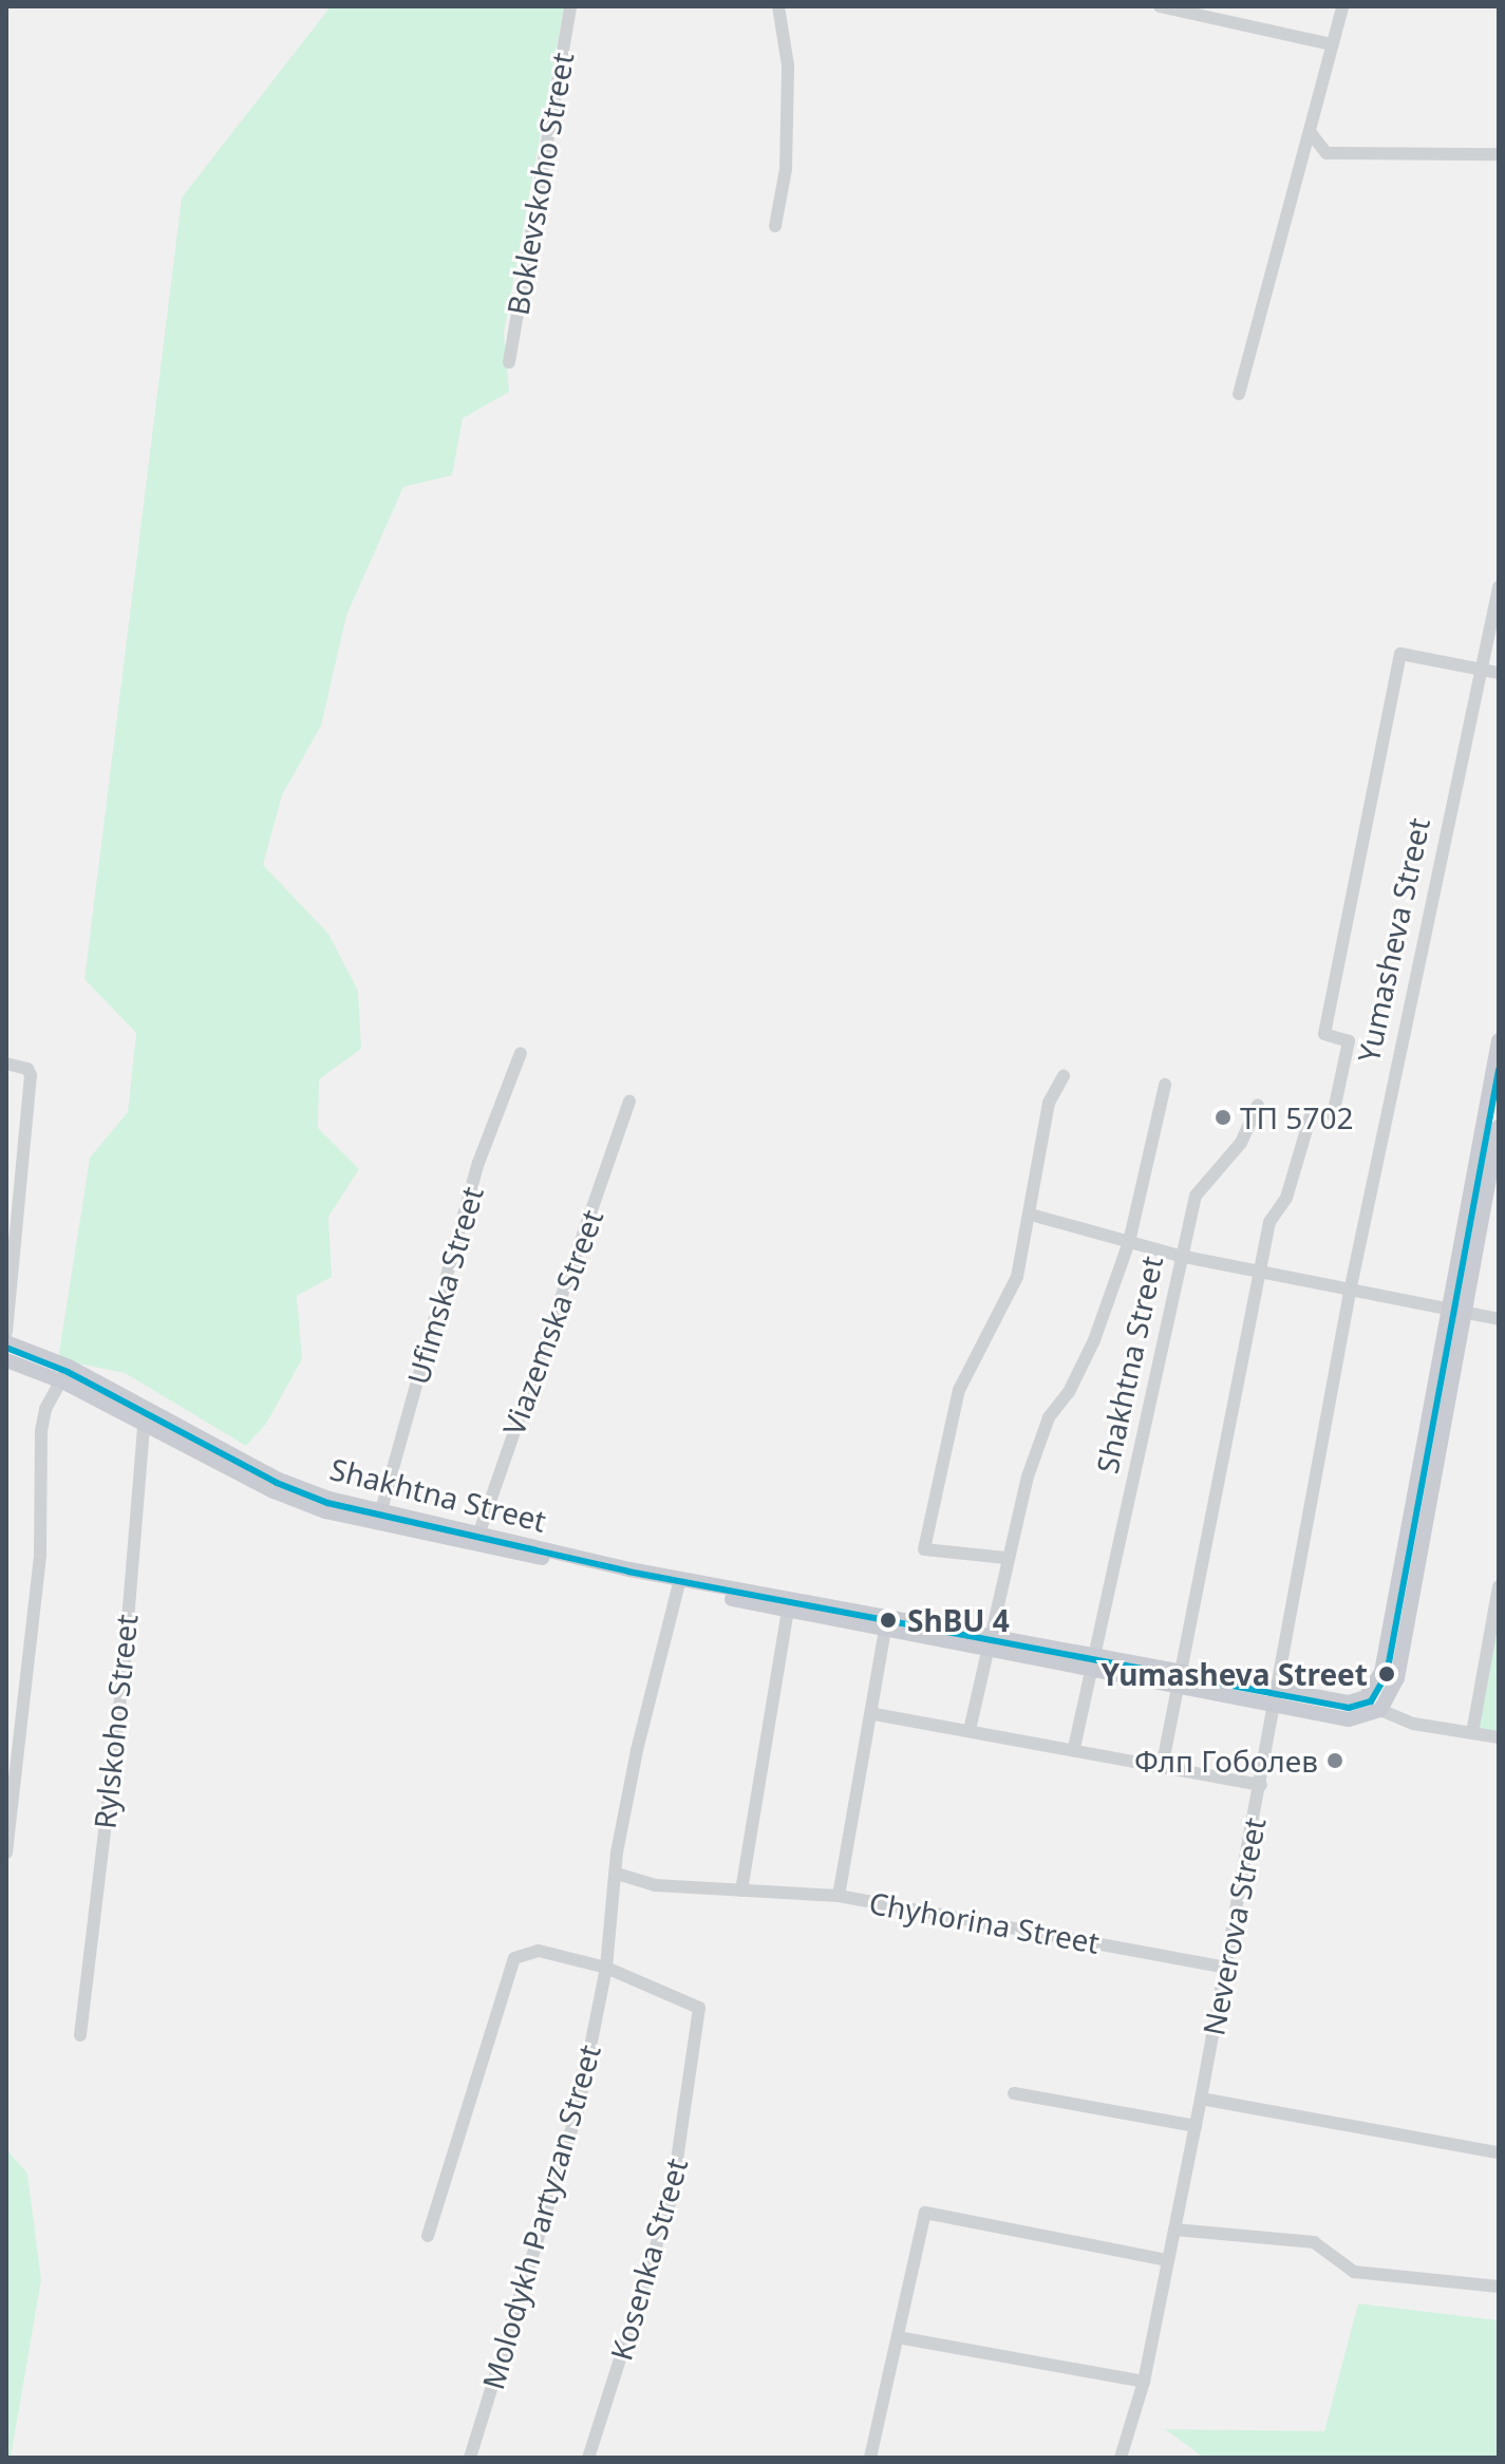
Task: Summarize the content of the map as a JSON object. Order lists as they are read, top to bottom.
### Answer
{
  "streets": {
    "main road": ["Shakhtna Street"],
    "street": [
      "Boklevskoho Street",
      "Yumasheva Street",
      "Ufimska Street",
      "Viazemska Street",
      "Rylskoho Street",
      "Chyhorina Street",
      "Neverova Street",
      "Molodykh Partyzan Street",
      "Kosenka Street"
    ]
  },
  "crossings": [
    ["Yumasheva Street", "Shakhtna Street"],
    ["Yumasheva Street", "Neverova Street"],
    ["Ufimska Street", "Shakhtna Street"],
    ["Viazemska Street", "Shakhtna Street"],
    ["Shakhtna Street", "Rylskoho Street"],
    ["Shakhtna Street", "Neverova Street"],
    ["Chyhorina Street", "Neverova Street"],
    ["Chyhorina Street", "Molodykh Partyzan Street"],
    ["Molodykh Partyzan Street", "Kosenka Street"]
  ],
  "places": [
    "ТП 5702",
    "ShBU 4",
    "Yumasheva Street",
    "Флп Гоболев"
  ]
}
